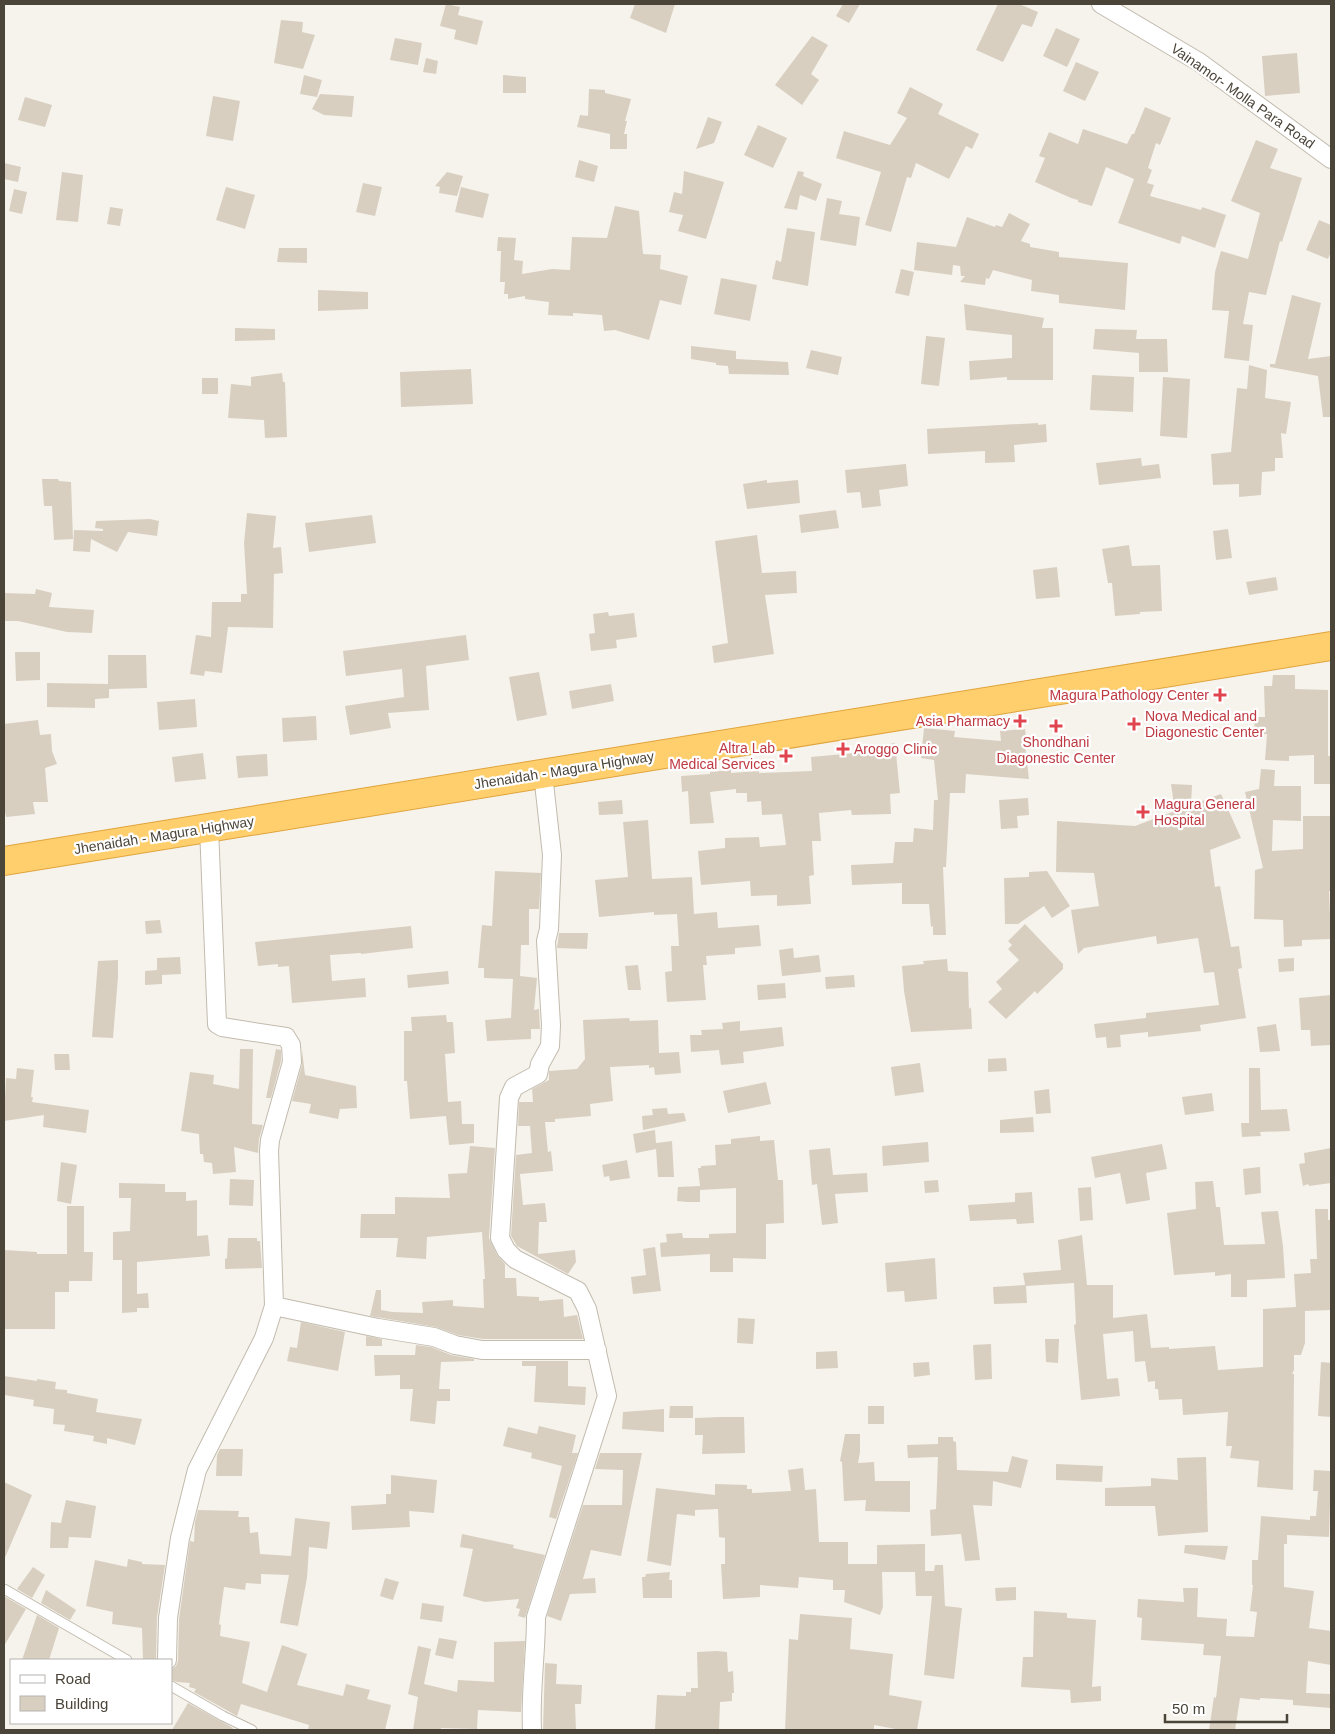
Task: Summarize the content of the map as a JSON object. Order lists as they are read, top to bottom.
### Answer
{
  "streets": {
    "highway": ["Jhenaidah - Magura Highway"],
    "street": ["Vainamor- Molla Para Road"]
  },
  "places": {
    "health": [
      "Magura Pathology Center",
      "Asia Pharmacy",
      "Nova Medical and Diagonestic Center",
      "Shondhani Diagonestic Center",
      "Aroggo Clinic",
      "Altra Lab Medical Services",
      "Magura General Hospital"
    ]
  },
  "legend": ["Road", "Building"],
  "scale_bar": "50 m"
}
